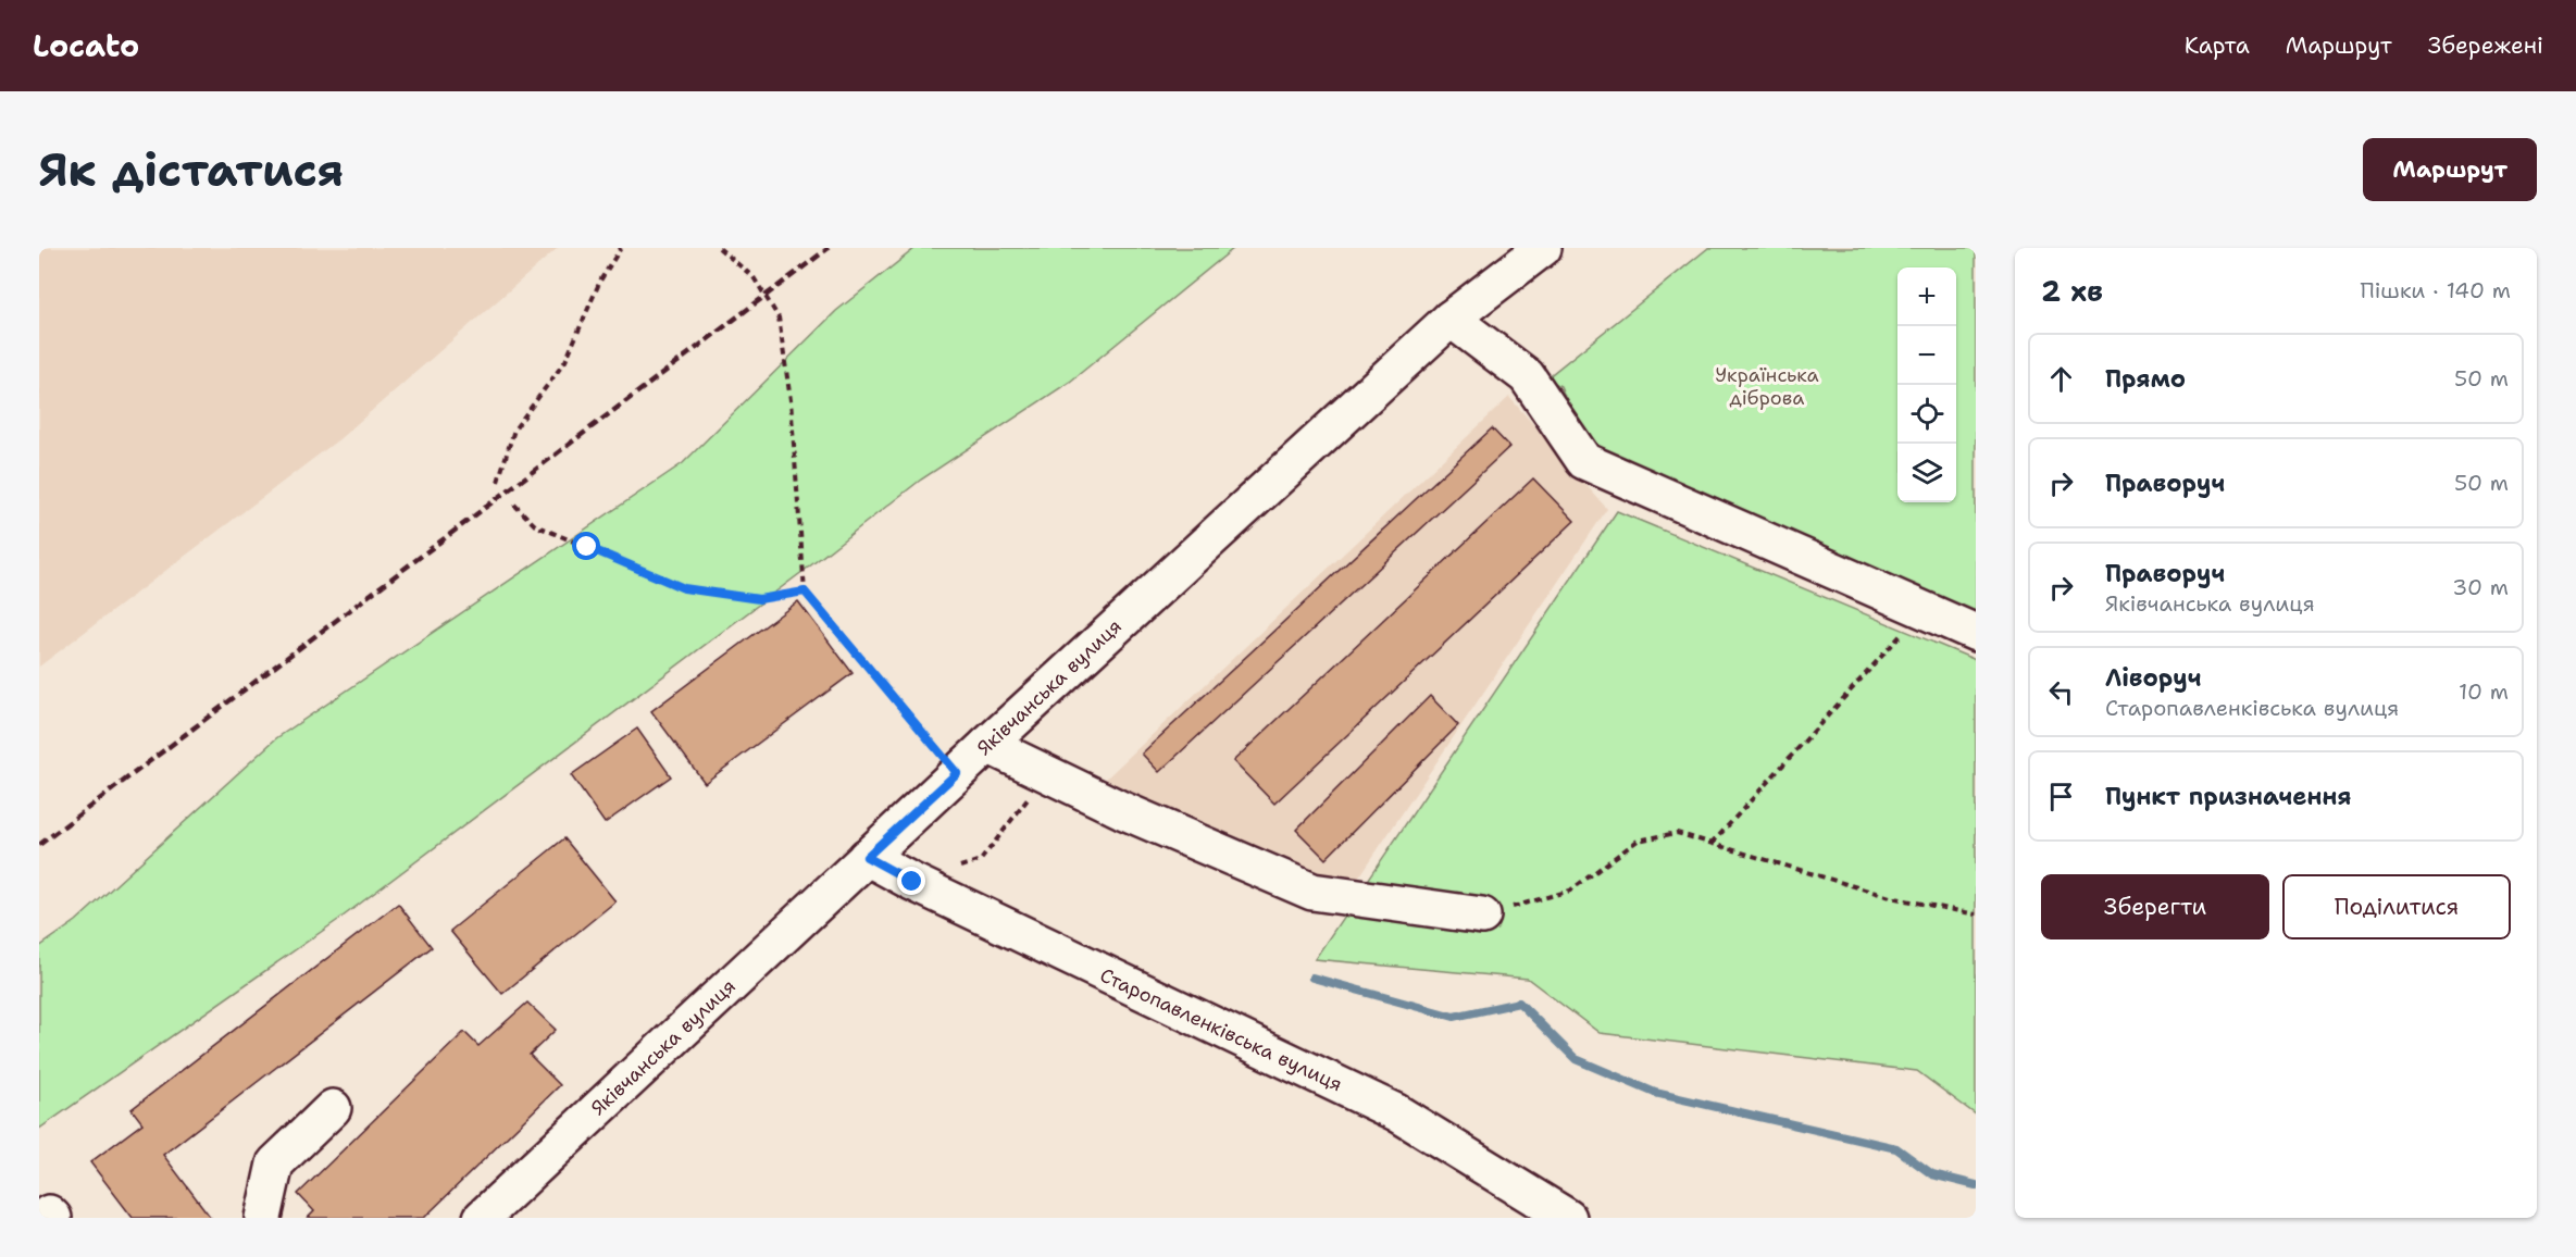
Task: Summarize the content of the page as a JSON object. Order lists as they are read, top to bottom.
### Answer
{
  "streets": {
    "street": ["Яківчанська вулиця", "Старопавленківська вулиця"]
  },
  "crossings": [
    ["Яківчанська вулиця", "Старопавленківська вулиця"]
  ],
  "parks": ["Українська діброва"],
  "page": {
    "header": "Locato",
    "nav": ["Карта", "Маршрут", "Збережені"],
    "buttons": [
      "Маршрут",
      ["Зберегти", "Поділитися"]
    ],
    "title": "Як дістатися",
    "heading": ["2 хв", "Пішки · 140 m"],
    "map_buttons": ["+", "−"],
    "list": [
      ["Прямо", "50 m"],
      ["Праворуч", "50 m"],
      ["Праворуч", "Яківчанська вулиця", "30 m"],
      ["Ліворуч", "Старопавленківська вулиця", "10 m"],
      "Пункт призначення"
    ]
  }
}
